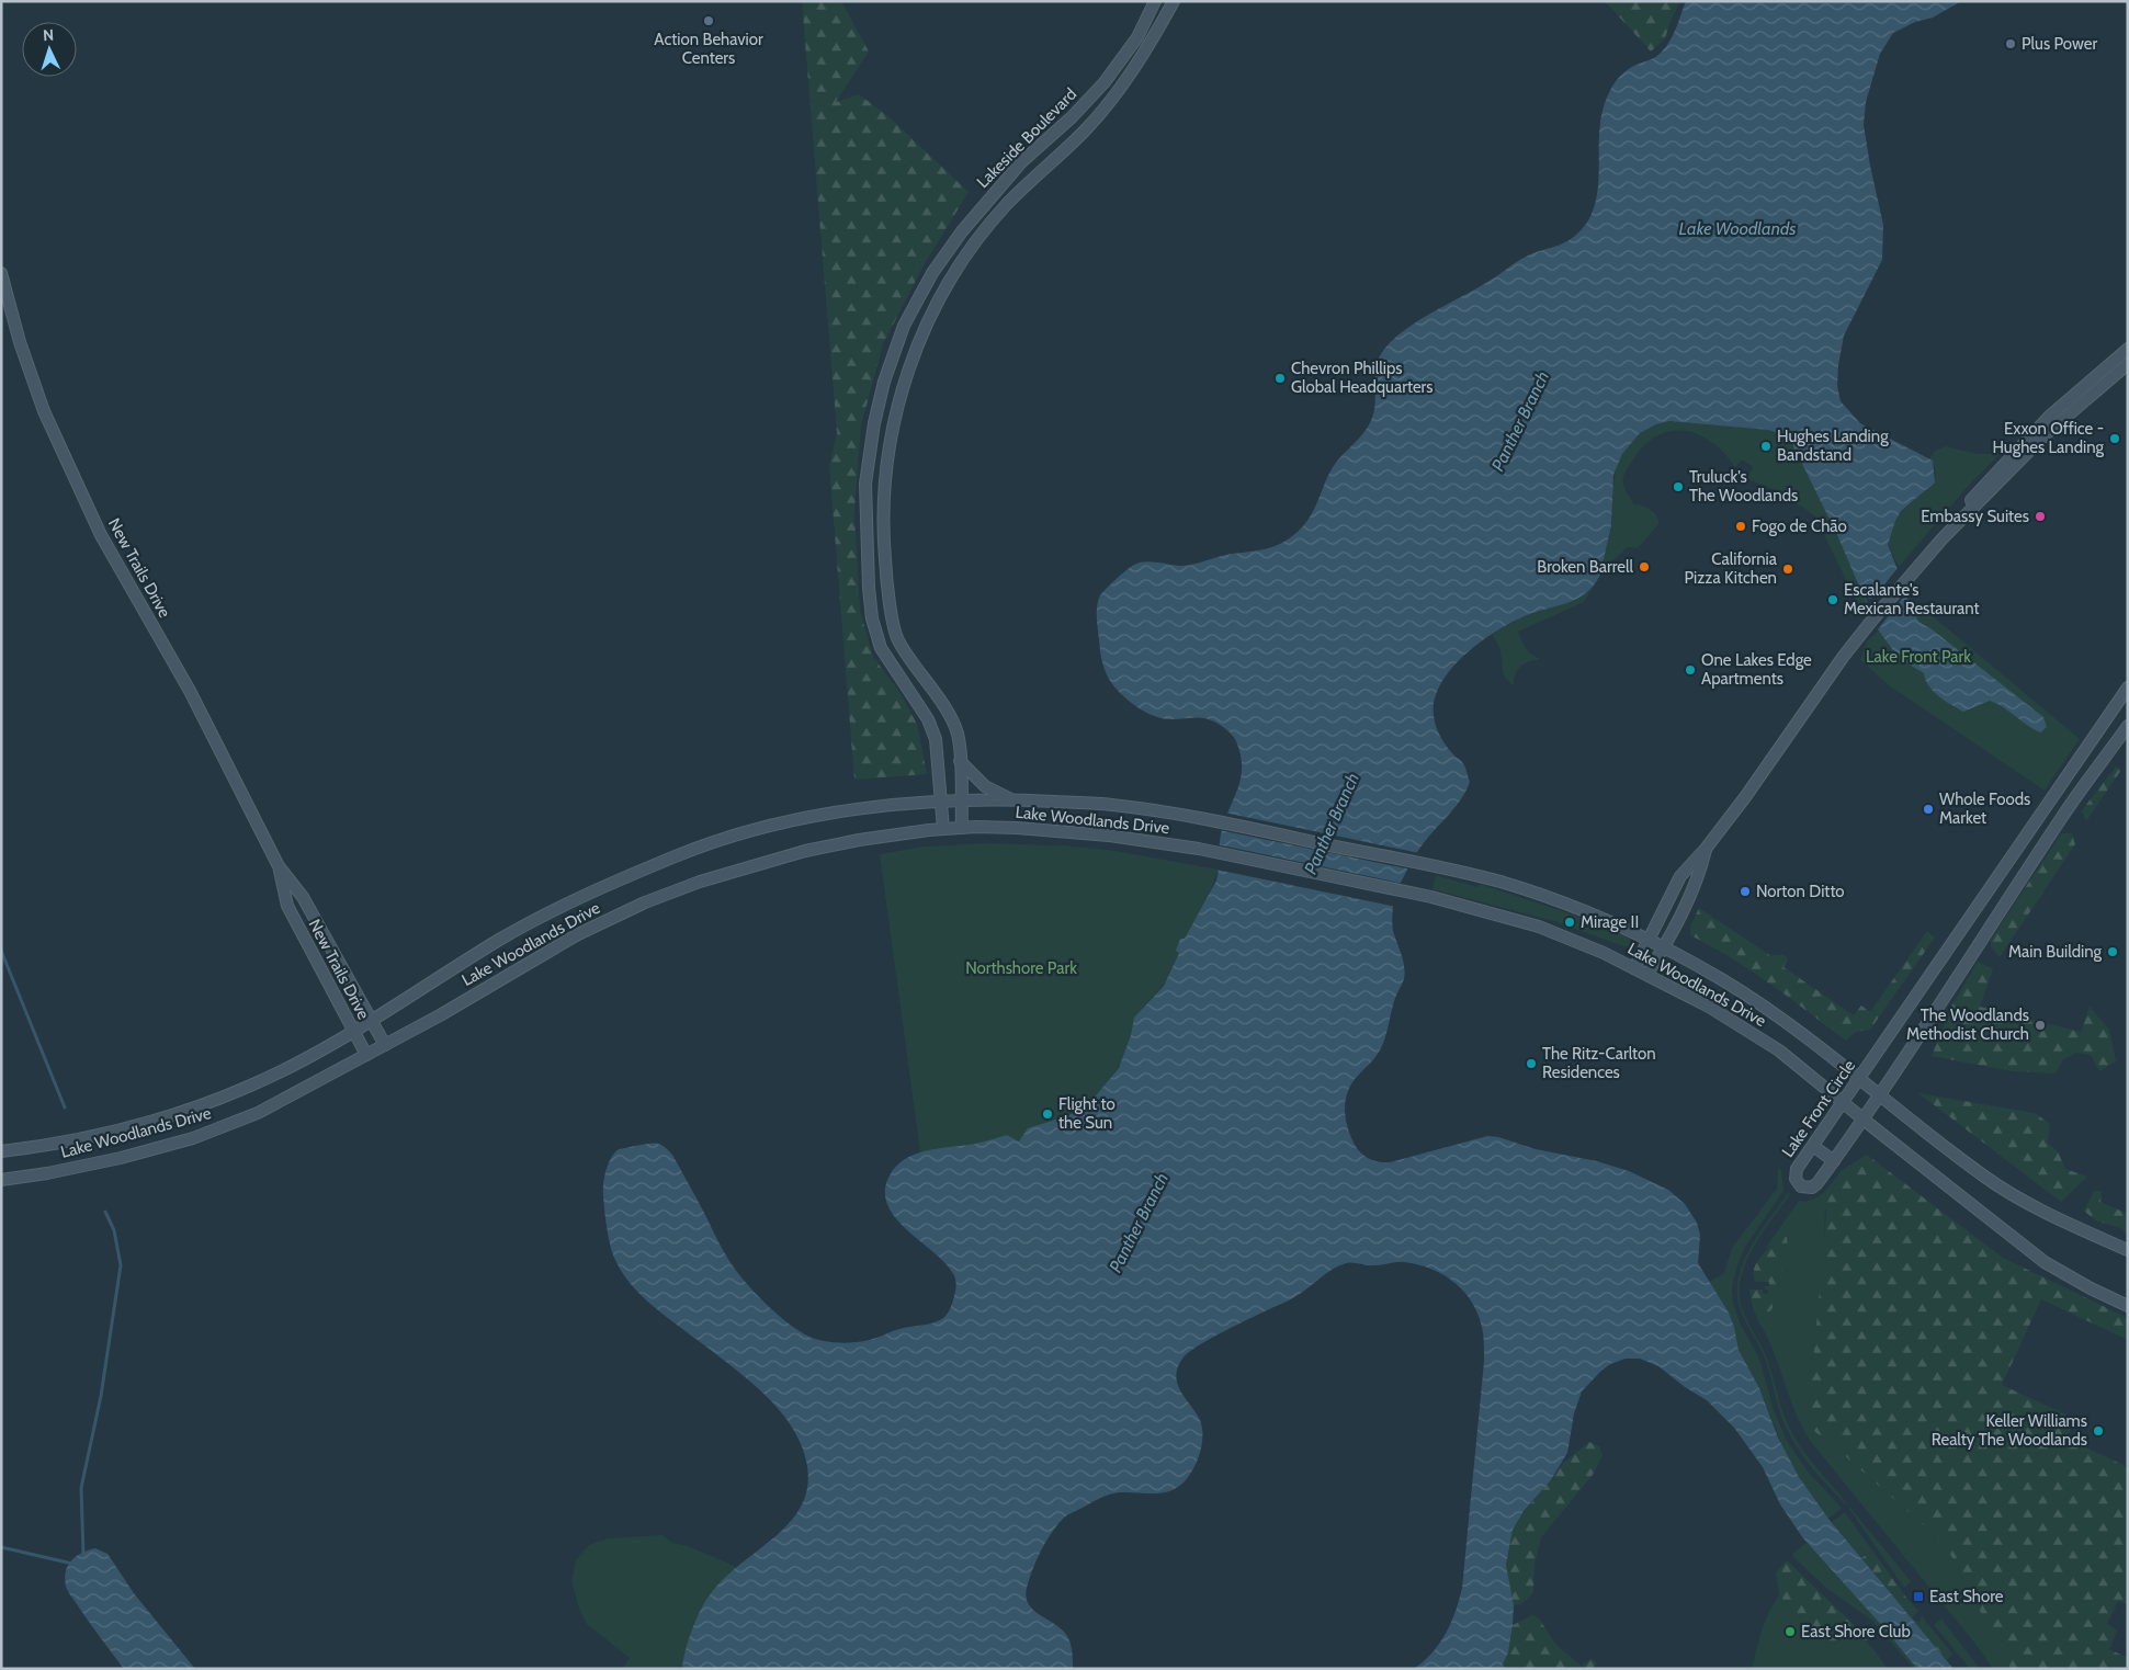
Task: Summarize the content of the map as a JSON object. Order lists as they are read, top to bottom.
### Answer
{
  "streets": {
    "street": [
      "Lakeside Boulevard",
      "New Trails Drive",
      "Lake Woodlands Drive",
      "Lake Front Circle"
    ]
  },
  "crossings": [
    ["Lakeside Boulevard", "Lake Woodlands Drive"],
    ["New Trails Drive", "Lake Woodlands Drive"],
    ["Lake Woodlands Drive", "Lake Front Circle"]
  ],
  "water": ["Lake Woodlands", "Panther Branch"],
  "parks": ["Lake Front Park", "Northshore Park"],
  "places": {
    "other": [
      "Action Behavior Centers",
      "Plus Power",
      "Chevron Phillips Global Headquarters",
      "Exxon Office - Hughes Landing",
      "Hughes Landing Bandstand",
      "Truluck's The Woodlands",
      "Embassy Suites",
      "Fogo de Chão",
      "Broken Barrell",
      "California Pizza Kitchen",
      "Escalante's Mexican Restaurant",
      "One Lakes Edge Apartments",
      "Whole Foods Market",
      "Norton Ditto",
      "Mirage II",
      "Main Building",
      "The Woodlands Methodist Church",
      "The Ritz-Carlton Residences",
      "Flight to the Sun",
      "Keller Williams Realty The Woodlands",
      "East Shore Club"
    ],
    "transit": ["East Shore"]
  },
  "north": "top"
}
